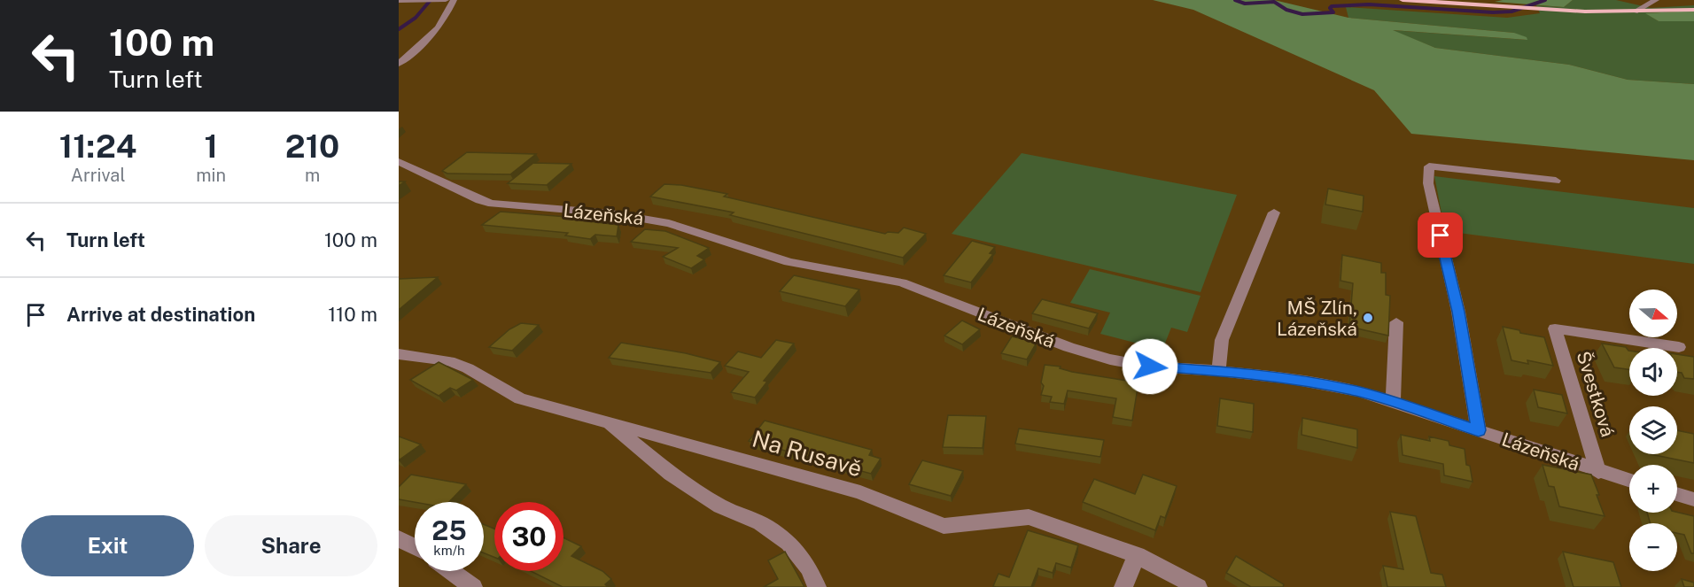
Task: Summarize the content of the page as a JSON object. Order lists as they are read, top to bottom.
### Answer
{
  "streets": {
    "street": ["Lázeňská", "Švestková", "Na Rusavě"]
  },
  "crossings": [
    ["Lázeňská", "Švestková"]
  ],
  "places": ["MŠ Zlín, Lázeňská"],
  "north": "right",
  "page": {
    "turn": ["100 m", "Turn left"],
    "eta": [
      "11:24",
      "Arrival",
      "1",
      "min",
      "210",
      "m"
    ],
    "list": [
      {
        "name": "Turn left",
        "value": "100 m"
      },
      {
        "name": "Arrive at destination",
        "value": "110 m"
      }
    ],
    "map_buttons": ["+", "−"],
    "speed": "25 km/h",
    "limit": "30",
    "buttons": ["Exit", "Share"]
  }
}
